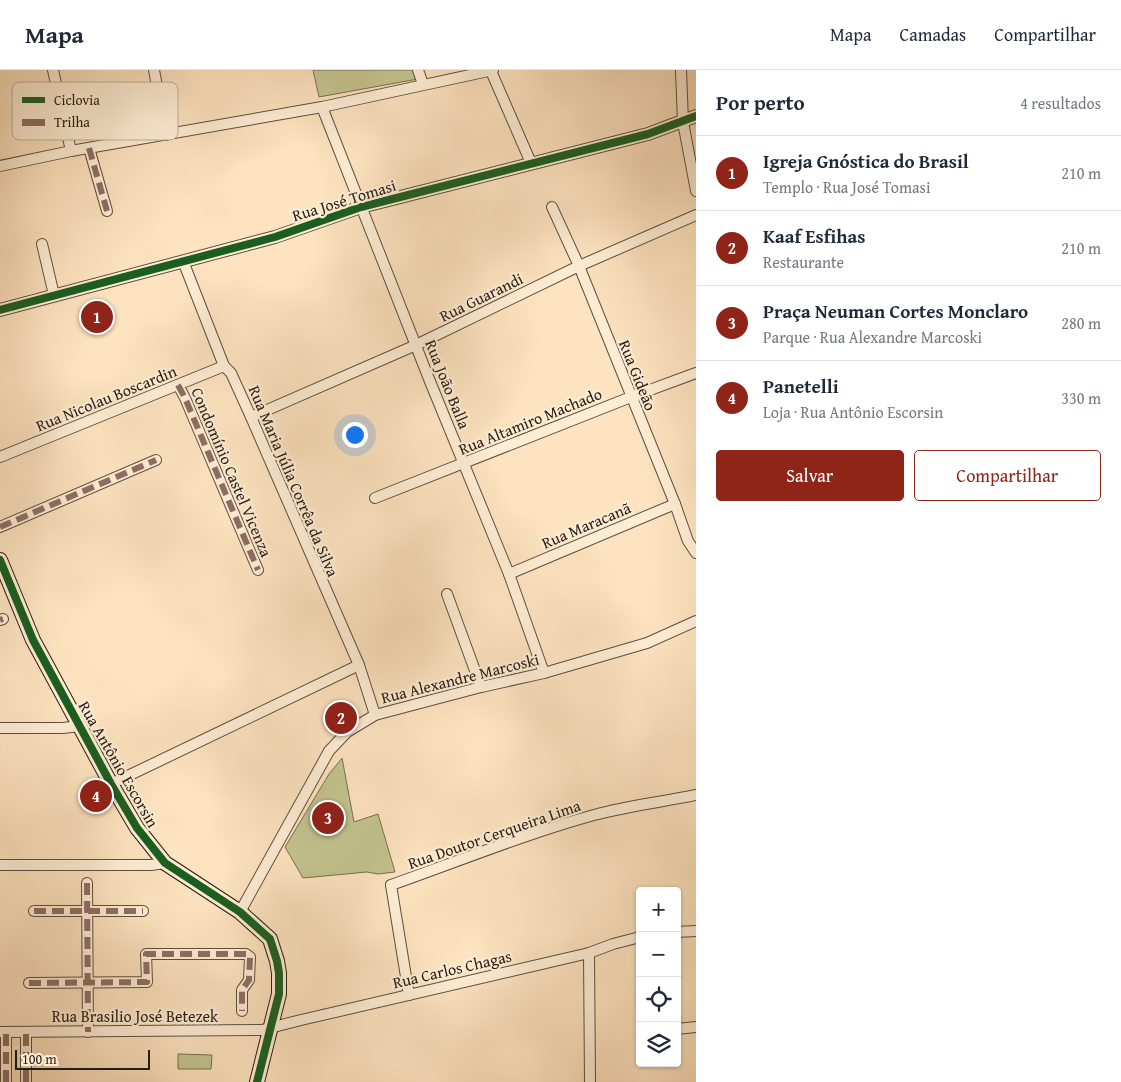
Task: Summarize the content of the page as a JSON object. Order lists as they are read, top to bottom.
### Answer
{
  "streets": {
    "main road": ["Rua Antônio Escorsin"],
    "street": [
      "Rua José Tomasi",
      "Rua Guarandi",
      "Rua Gideão",
      "Rua João Balla",
      "Rua Nicolau Boscardin",
      "Rua Altamiro Machado",
      "Condomínio Castel Vicenza",
      "Rua Maria Júlia Corrêa da Silva",
      "Rua Maracanã",
      "Rua Alexandre Marcoski",
      "Rua Doutor Cerqueira Lima",
      "Rua Carlos Chagas",
      "Rua Brasilio José Betezek"
    ]
  },
  "crossings": [
    ["Rua José Tomasi", "Rua João Balla"],
    ["Rua José Tomasi", "Rua Maria Júlia Corrêa da Silva"],
    ["Rua Guarandi", "Rua Gideão"],
    ["Rua Guarandi", "Rua João Balla"],
    ["Rua Guarandi", "Rua Maria Júlia Corrêa da Silva"],
    ["Rua Gideão", "Rua Altamiro Machado"],
    ["Rua Gideão", "Rua Maracanã"],
    ["Rua João Balla", "Rua Altamiro Machado"],
    ["Rua João Balla", "Rua Maracanã"],
    ["Rua João Balla", "Rua Alexandre Marcoski"],
    ["Rua Nicolau Boscardin", "Condomínio Castel Vicenza"],
    ["Rua Nicolau Boscardin", "Rua Maria Júlia Corrêa da Silva"],
    ["Rua Maria Júlia Corrêa da Silva", "Rua Alexandre Marcoski"],
    ["Rua Alexandre Marcoski", "Rua Antônio Escorsin"],
    ["Rua Antônio Escorsin", "Rua Carlos Chagas"],
    ["Rua Antônio Escorsin", "Rua Brasilio José Betezek"],
    ["Rua Doutor Cerqueira Lima", "Rua Carlos Chagas"],
    ["Rua Carlos Chagas", "Rua Brasilio José Betezek"]
  ],
  "legend": ["Ciclovia", "Trilha"],
  "scale_bar": "100 m",
  "page": {
    "header": "Mapa",
    "nav": ["Mapa", "Camadas", "Compartilhar"],
    "heading": ["Por perto", "4 resultados"],
    "list": [
      {
        "mark": "1",
        "name": "Igreja Gnóstica do Brasil",
        "note": "Templo · Rua José Tomasi",
        "value": "210 m"
      },
      {
        "mark": "2",
        "name": "Kaaf Esfihas",
        "note": "Restaurante",
        "value": "210 m"
      },
      {
        "mark": "3",
        "name": "Praça Neuman Cortes Monclaro",
        "note": "Parque · Rua Alexandre Marcoski",
        "value": "280 m"
      },
      {
        "mark": "4",
        "name": "Panetelli",
        "note": "Loja · Rua Antônio Escorsin",
        "value": "330 m"
      }
    ],
    "pins": [
      "1",
      "2",
      "4",
      "3"
    ],
    "buttons": ["Salvar", "Compartilhar"],
    "map_buttons": ["+", "−"],
    "scale": "100 m"
  }
}
